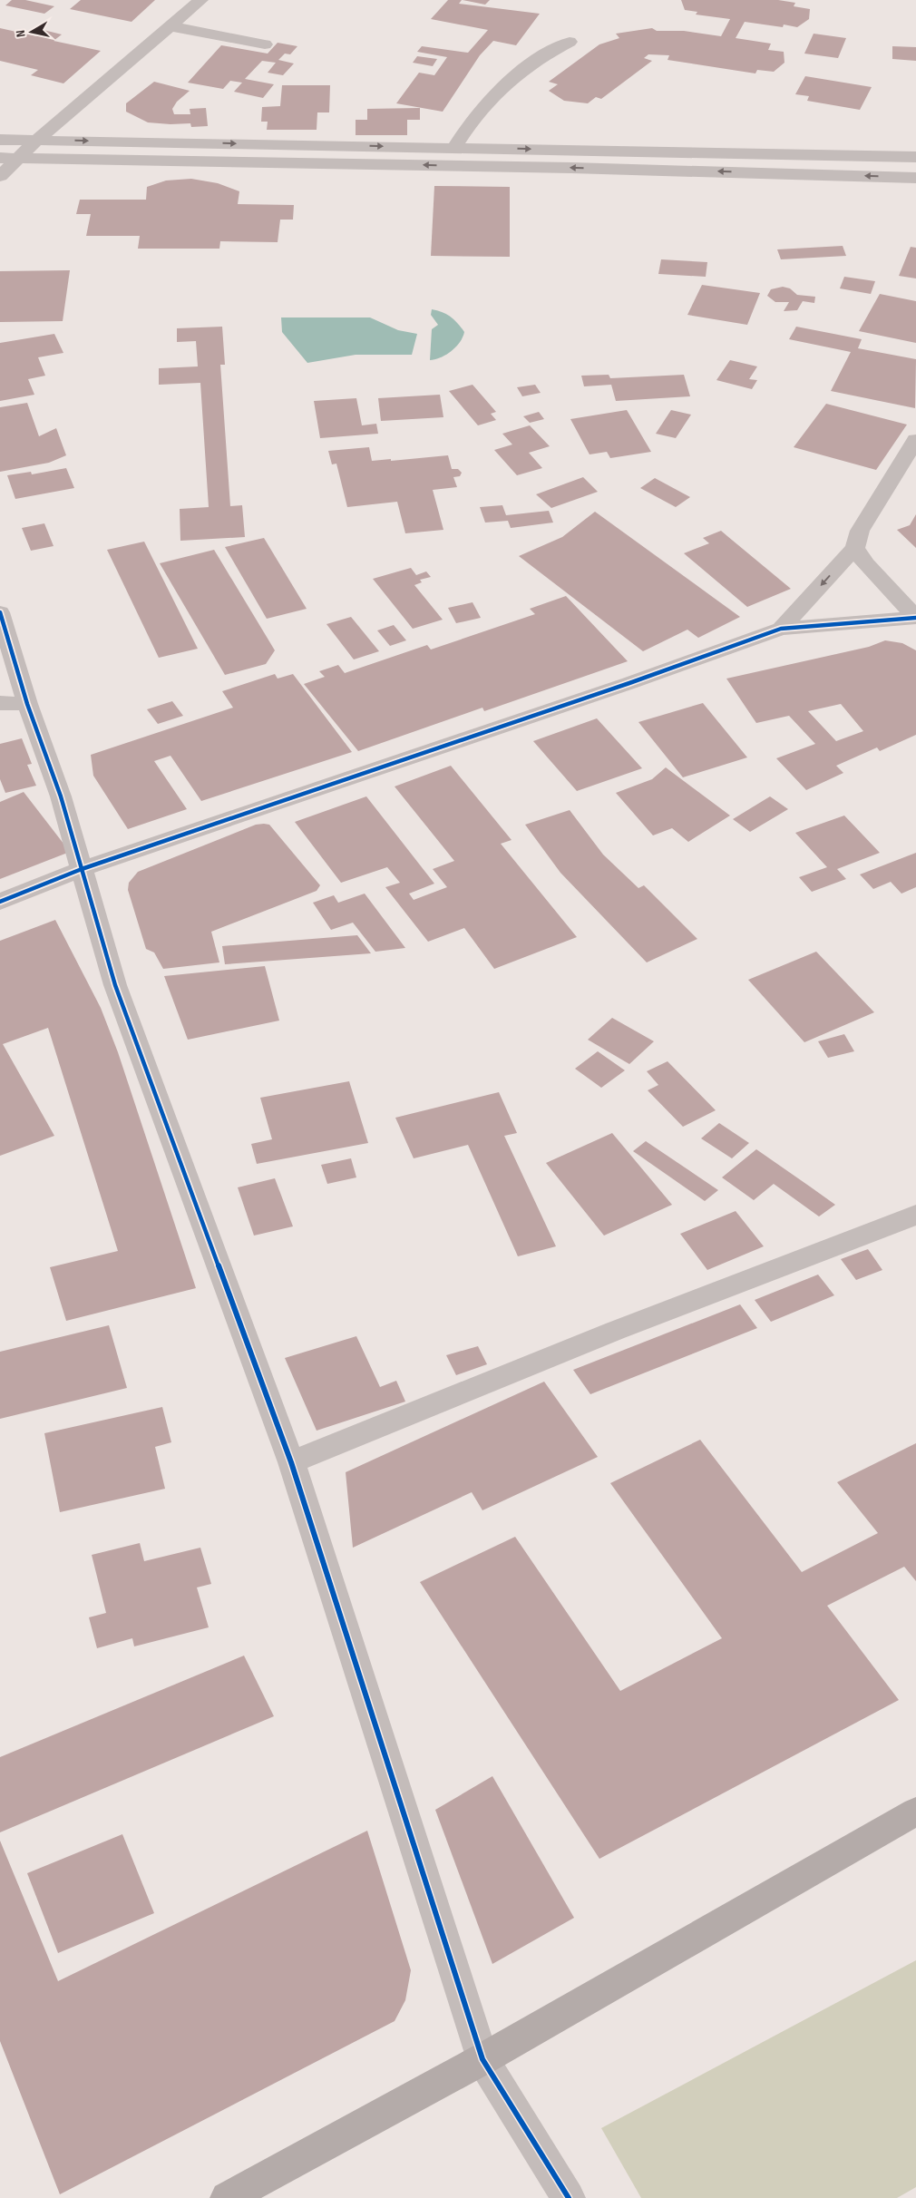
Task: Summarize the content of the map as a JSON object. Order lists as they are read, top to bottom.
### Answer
{
  "north": "left"
}
